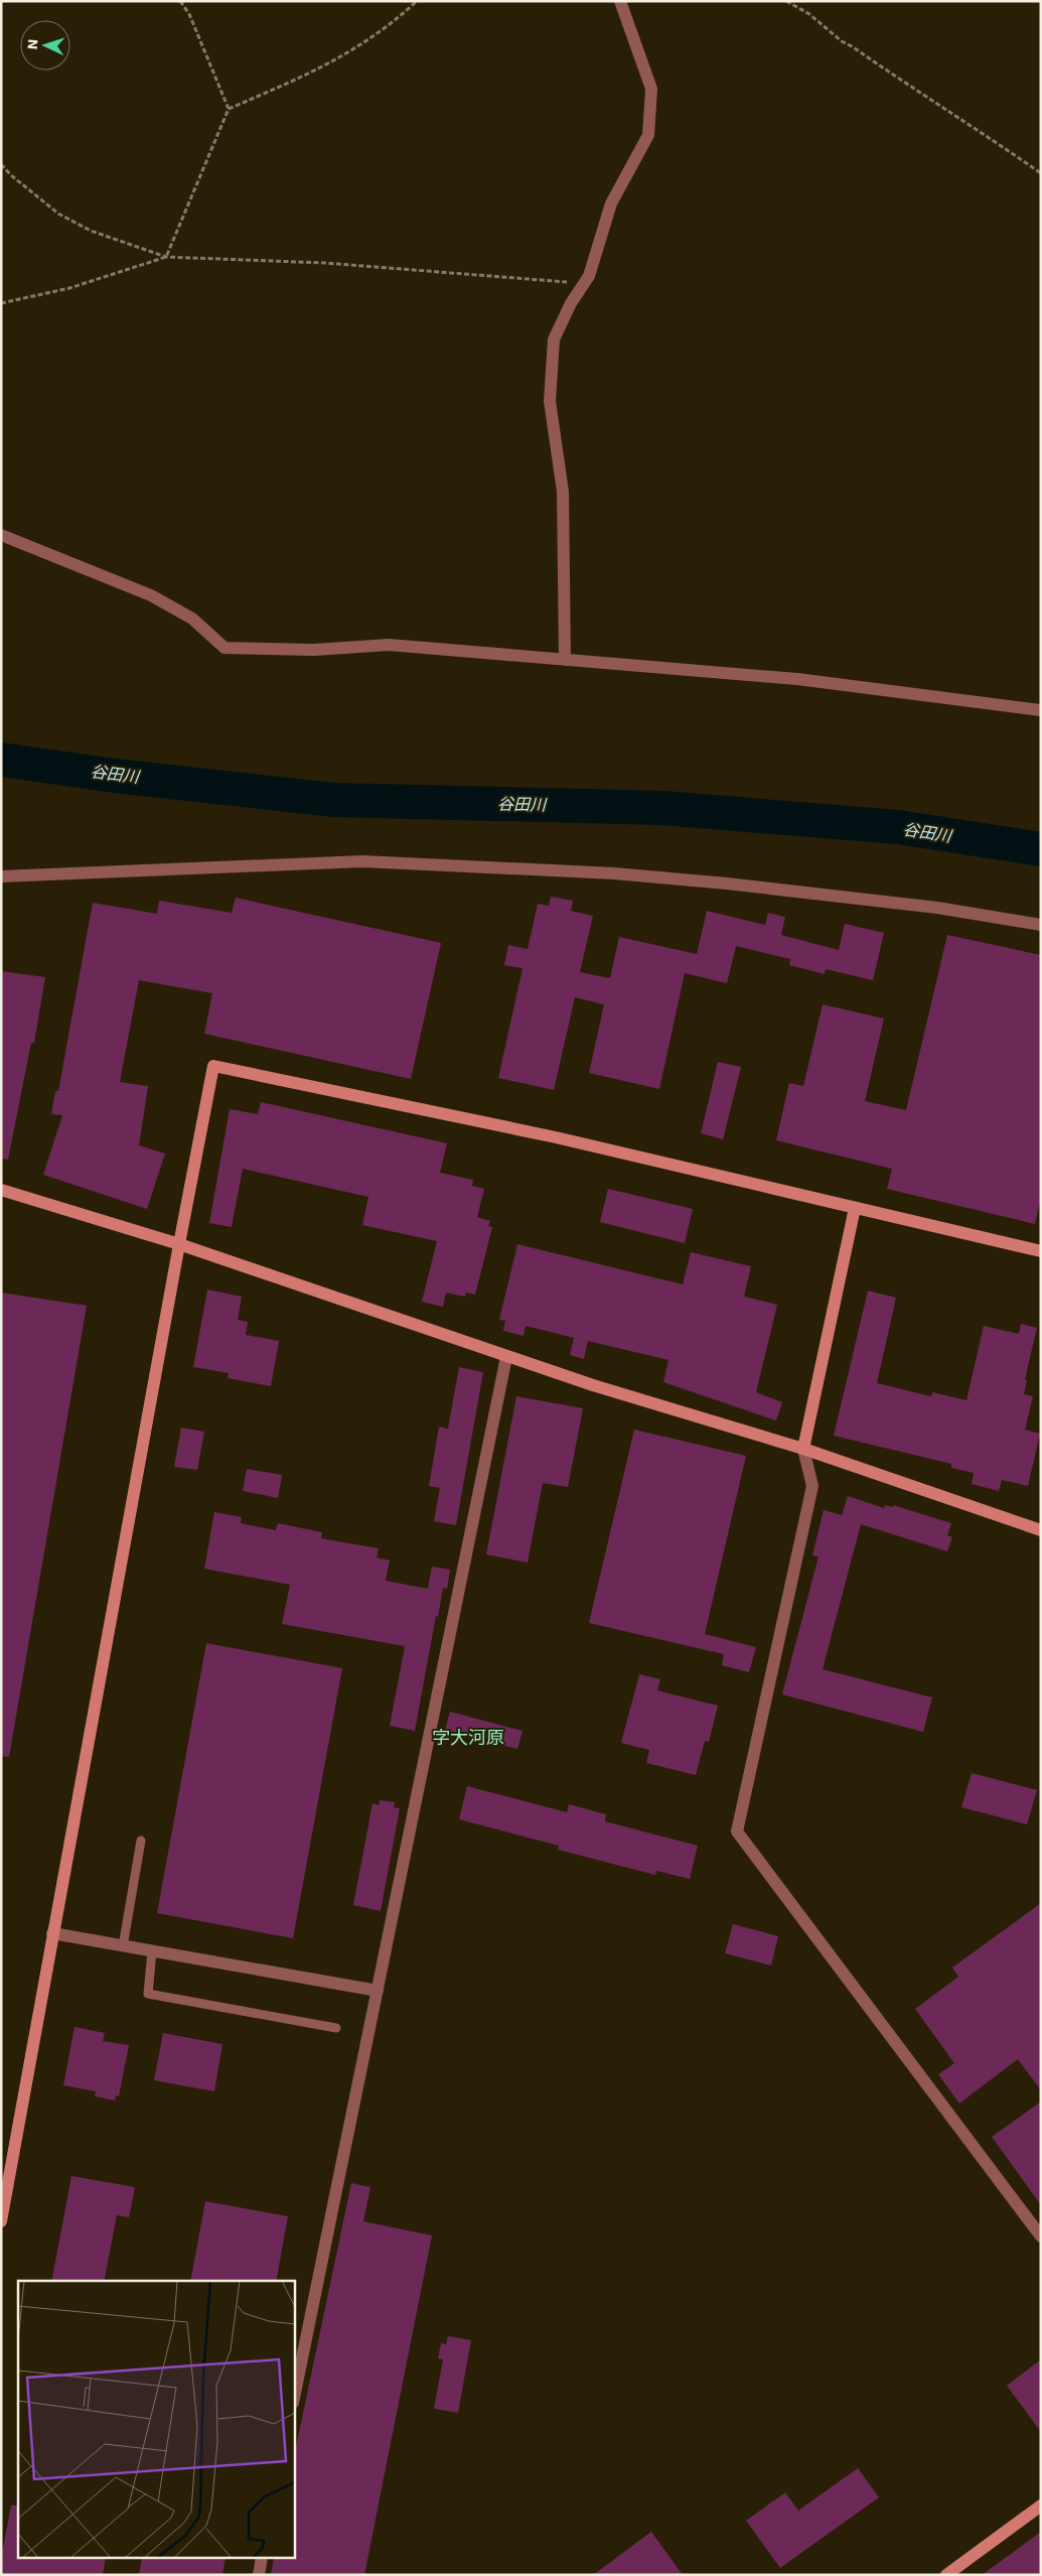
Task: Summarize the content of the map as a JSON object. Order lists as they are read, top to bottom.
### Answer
{
  "districts": ["字大河原"],
  "water": ["谷田川"],
  "north": "left"
}
